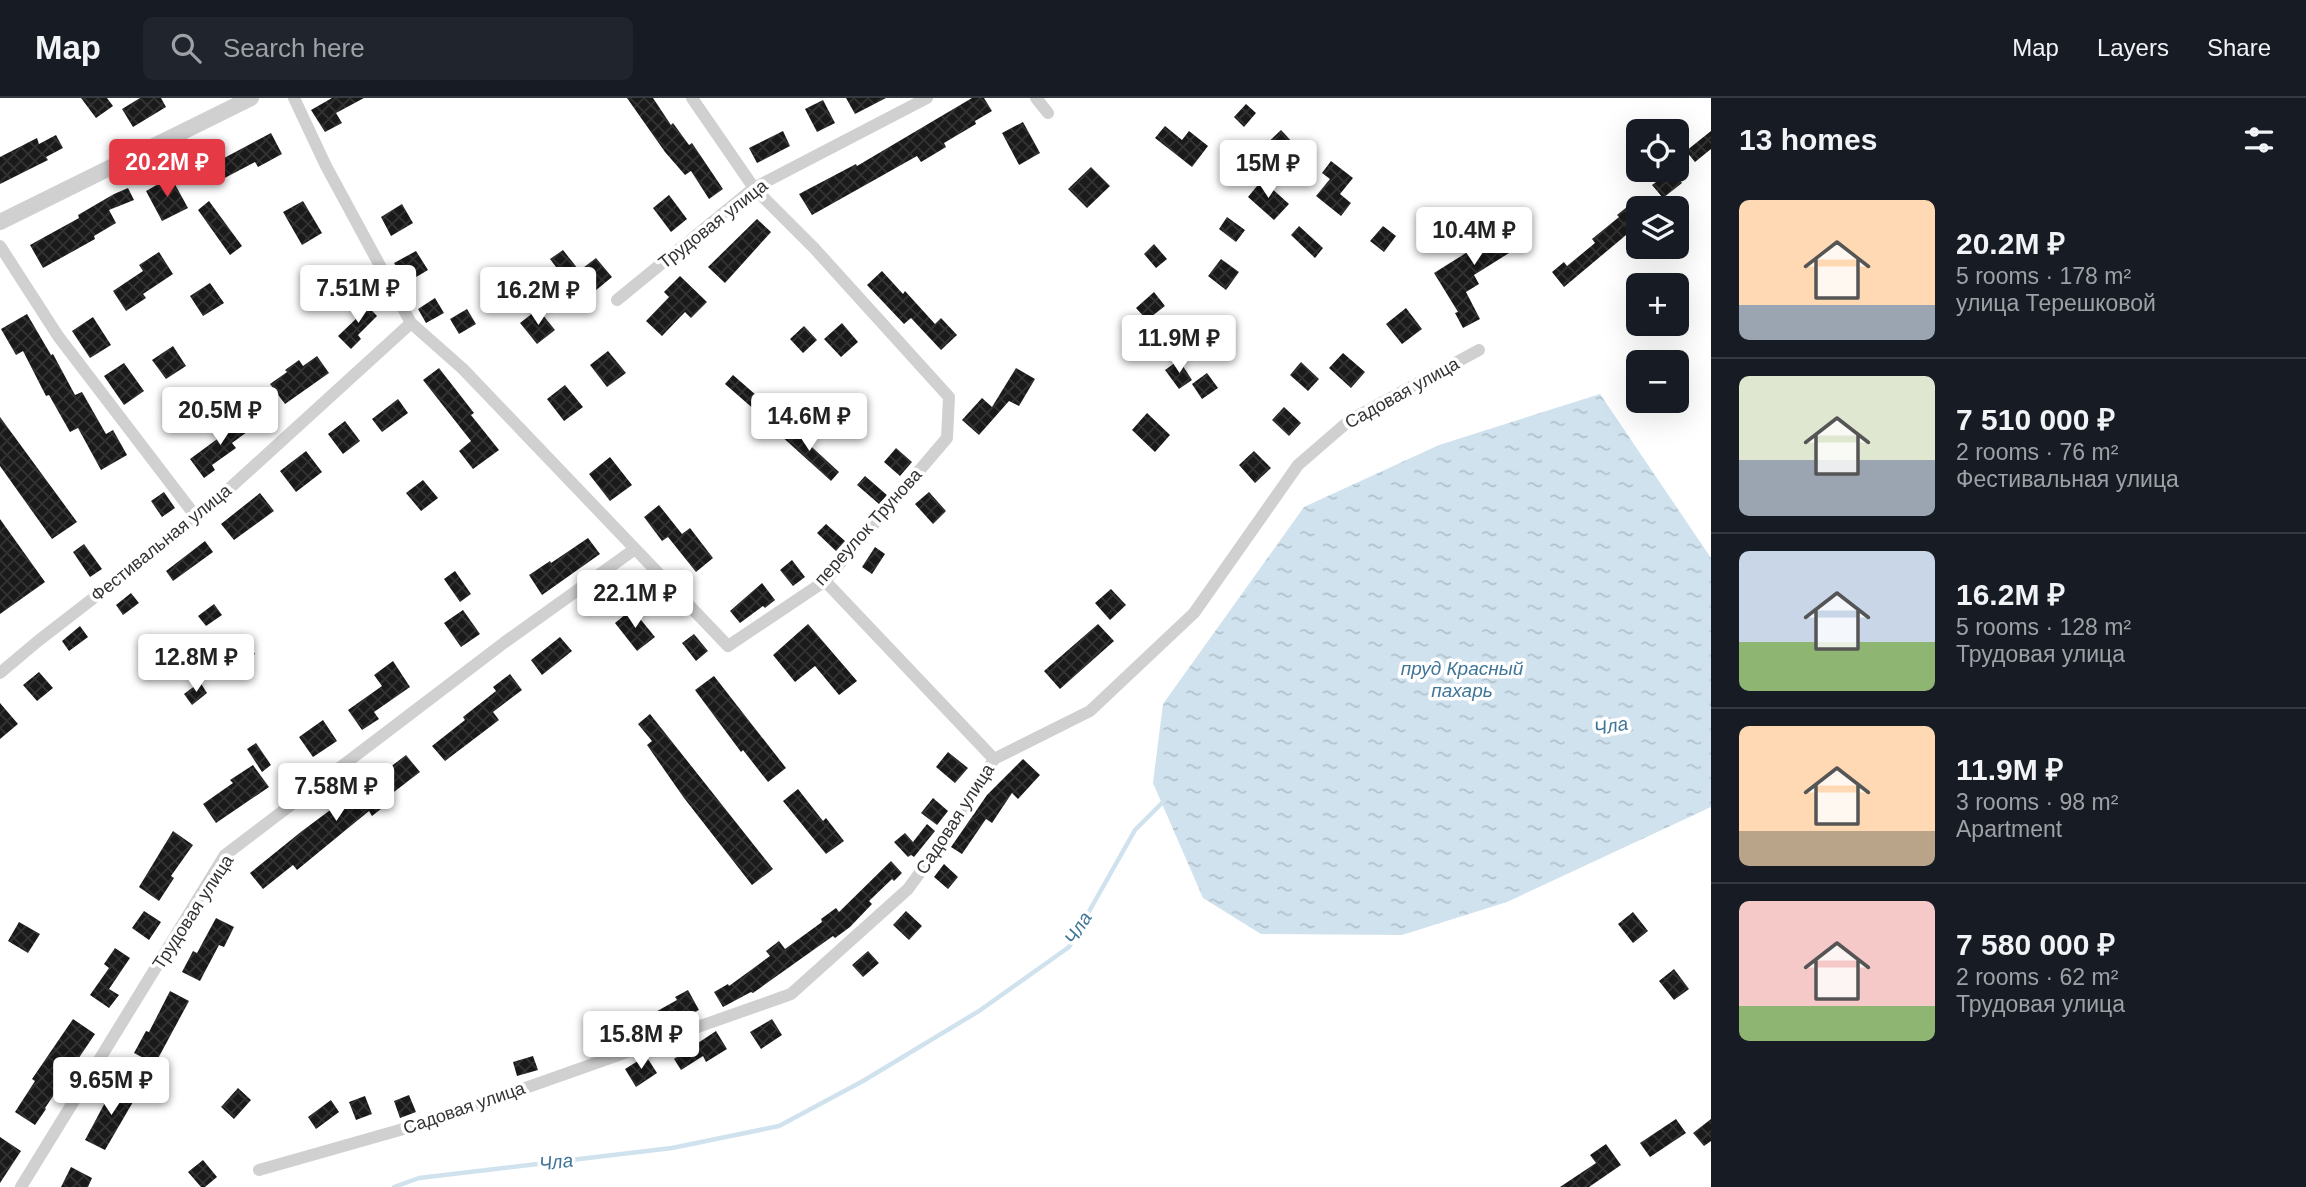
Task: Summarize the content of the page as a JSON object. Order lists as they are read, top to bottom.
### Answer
{
  "streets": {
    "street": [
      "Трудовая улица",
      "Садовая улица",
      "переулок Трунова",
      "Фестивальная улица"
    ]
  },
  "crossings": [
    ["Трудовая улица", "переулок Трунова"],
    ["переулок Трунова", "Фестивальная улица"]
  ],
  "water": ["пруд Красный пахарь", "Чла"],
  "page": {
    "header": "Map",
    "search": "Search here",
    "nav": ["Map", "Layers", "Share"],
    "heading": "13 homes",
    "map_buttons": ["+", "−"],
    "price": [
      "20.2M ₽",
      "15M ₽",
      "10.4M ₽",
      "7.51M ₽",
      "16.2M ₽",
      "11.9M ₽",
      "20.5M ₽",
      "14.6M ₽",
      "22.1M ₽",
      "12.8M ₽",
      "7.58M ₽",
      "15.8M ₽",
      "9.65M ₽"
    ],
    "list": [
      {
        "name": "20.2M ₽",
        "note": "5 rooms · 178 m² · улица Терешковой"
      },
      {
        "name": "7 510 000 ₽",
        "note": "2 rooms · 76 m² · Фестивальная улица"
      },
      {
        "name": "16.2M ₽",
        "note": "5 rooms · 128 m² · Трудовая улица"
      },
      {
        "name": "11.9M ₽",
        "note": "3 rooms · 98 m² · Apartment"
      },
      {
        "name": "7 580 000 ₽",
        "note": "2 rooms · 62 m² · Трудовая улица"
      }
    ]
  }
}
